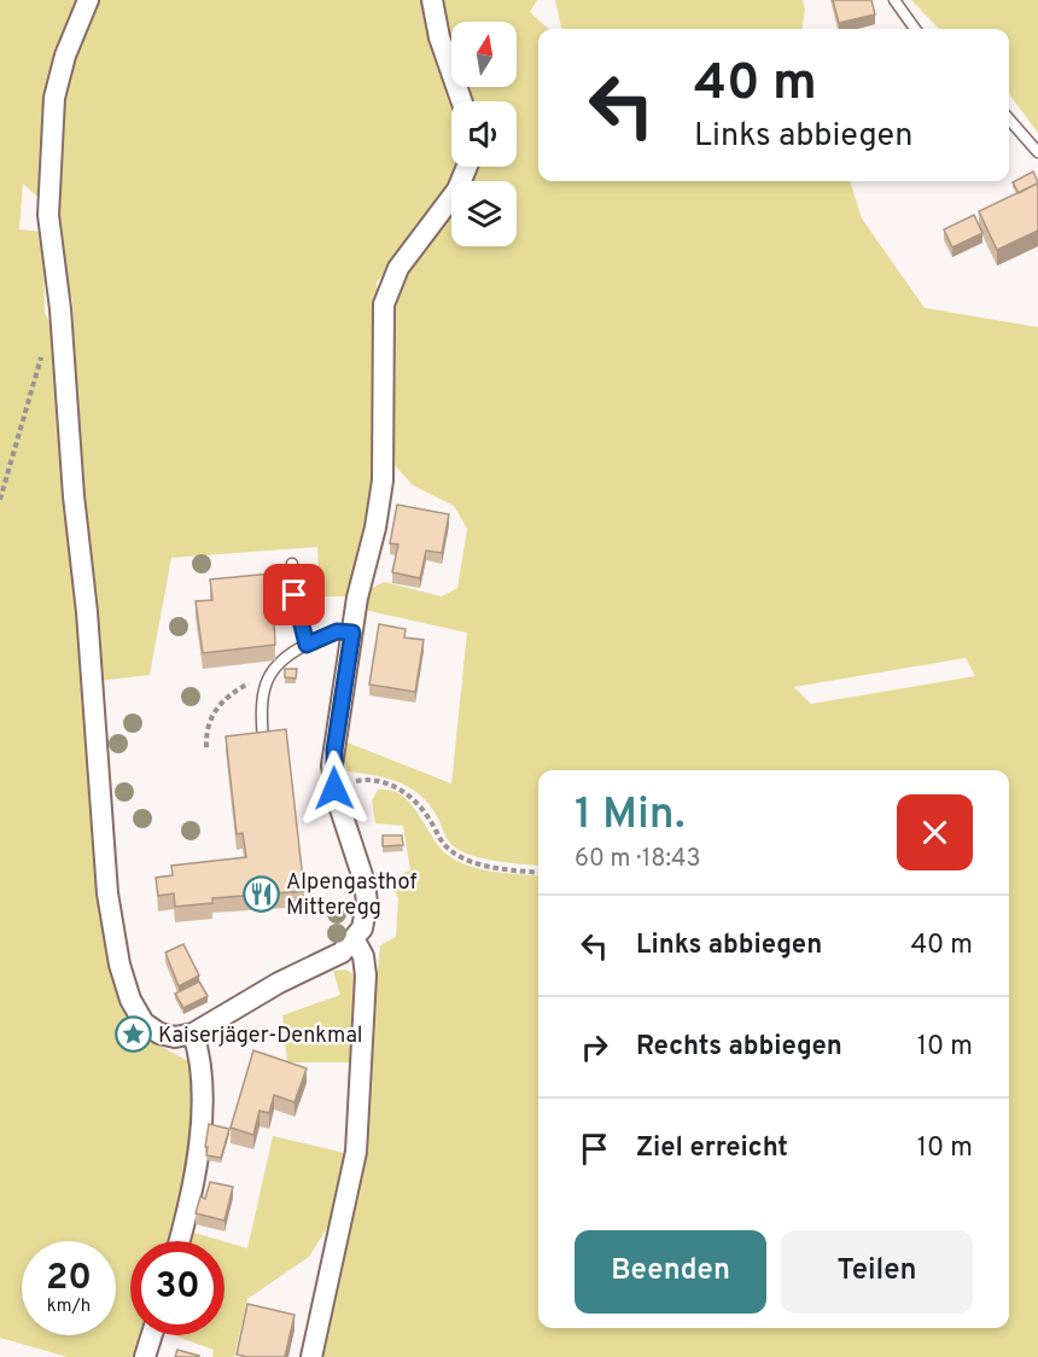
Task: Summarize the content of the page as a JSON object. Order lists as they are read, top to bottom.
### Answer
{
  "places": {
    "restaurant": ["Alpengasthof Mitteregg"],
    "place": ["Kaiserjäger-Denkmal"]
  },
  "north": "top",
  "page": {
    "turn": ["40 m", "Links abbiegen"],
    "heading": ["1 Min.", "60 m · 18:43"],
    "list": [
      {
        "name": "Links abbiegen",
        "value": "40 m"
      },
      {
        "name": "Rechts abbiegen",
        "value": "10 m"
      },
      {
        "name": "Ziel erreicht",
        "value": "10 m"
      }
    ],
    "buttons": ["Beenden", "Teilen"],
    "speed": "20 km/h",
    "limit": "30"
  }
}
